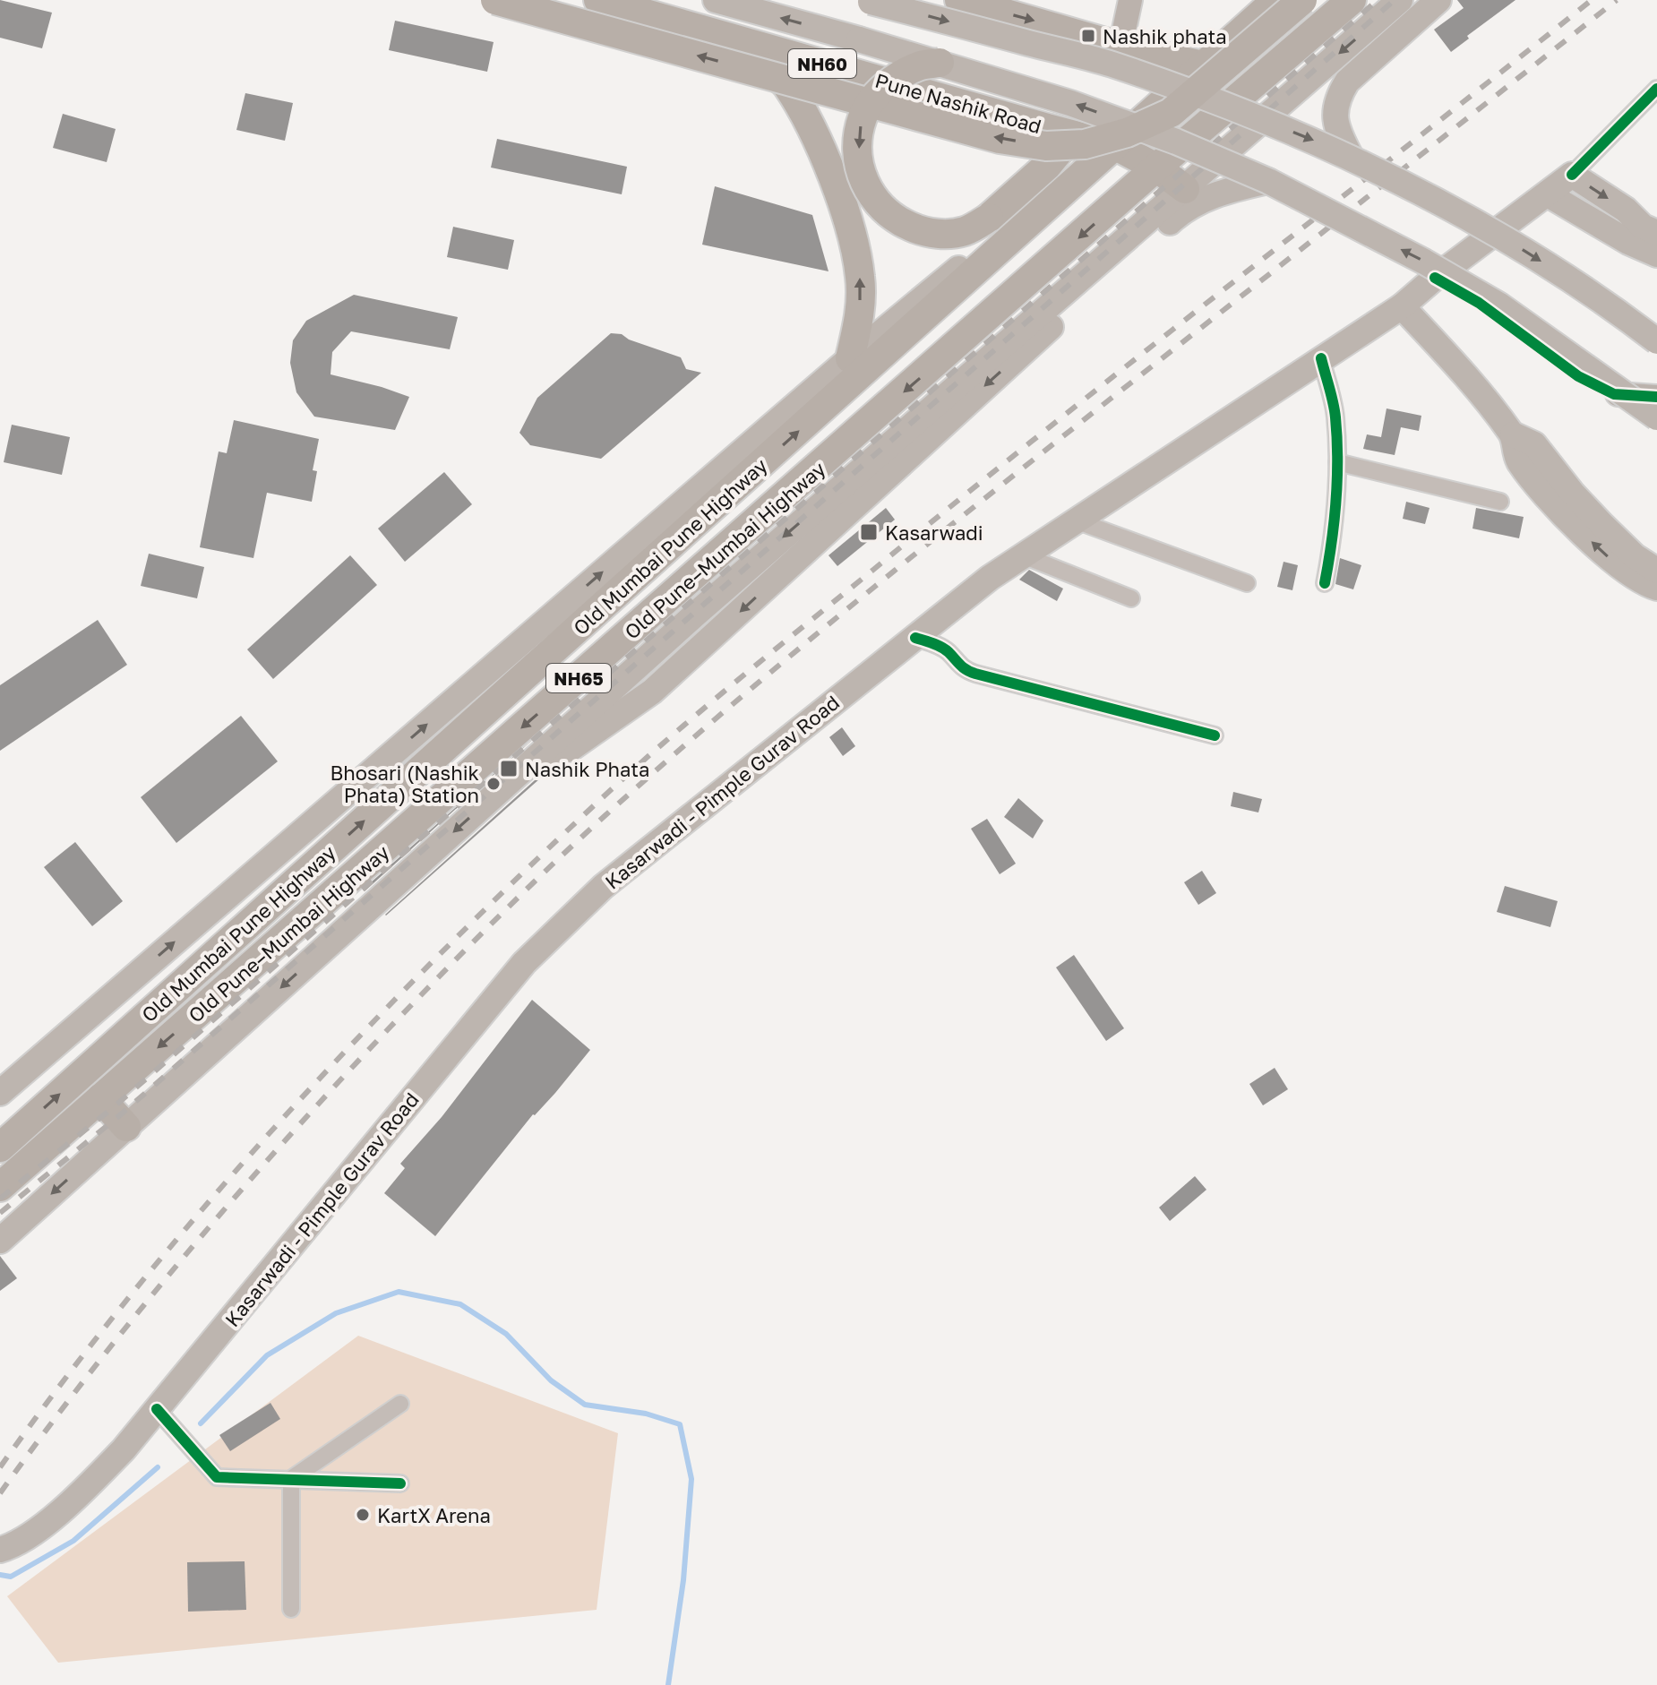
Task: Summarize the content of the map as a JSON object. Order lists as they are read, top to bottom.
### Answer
{
  "streets": {
    "highway": [
      "NH60",
      "Pune Nashik Road",
      "Old Mumbai Pune Highway",
      "Old Pune–Mumbai Highway",
      "NH65"
    ],
    "main road": ["Kasarwadi - Pimple Gurav Road"]
  },
  "crossings": [
    ["Pune Nashik Road", "Old Mumbai Pune Highway"],
    ["Pune Nashik Road", "Old Pune–Mumbai Highway"]
  ],
  "one_way": ["Old Mumbai Pune Highway", "Old Pune–Mumbai Highway"],
  "places": {
    "transit": ["Nashik phata", "Kasarwadi", "Nashik Phata"],
    "other": ["Bhosari (Nashik Phata) Station", "KartX Arena"]
  }
}
